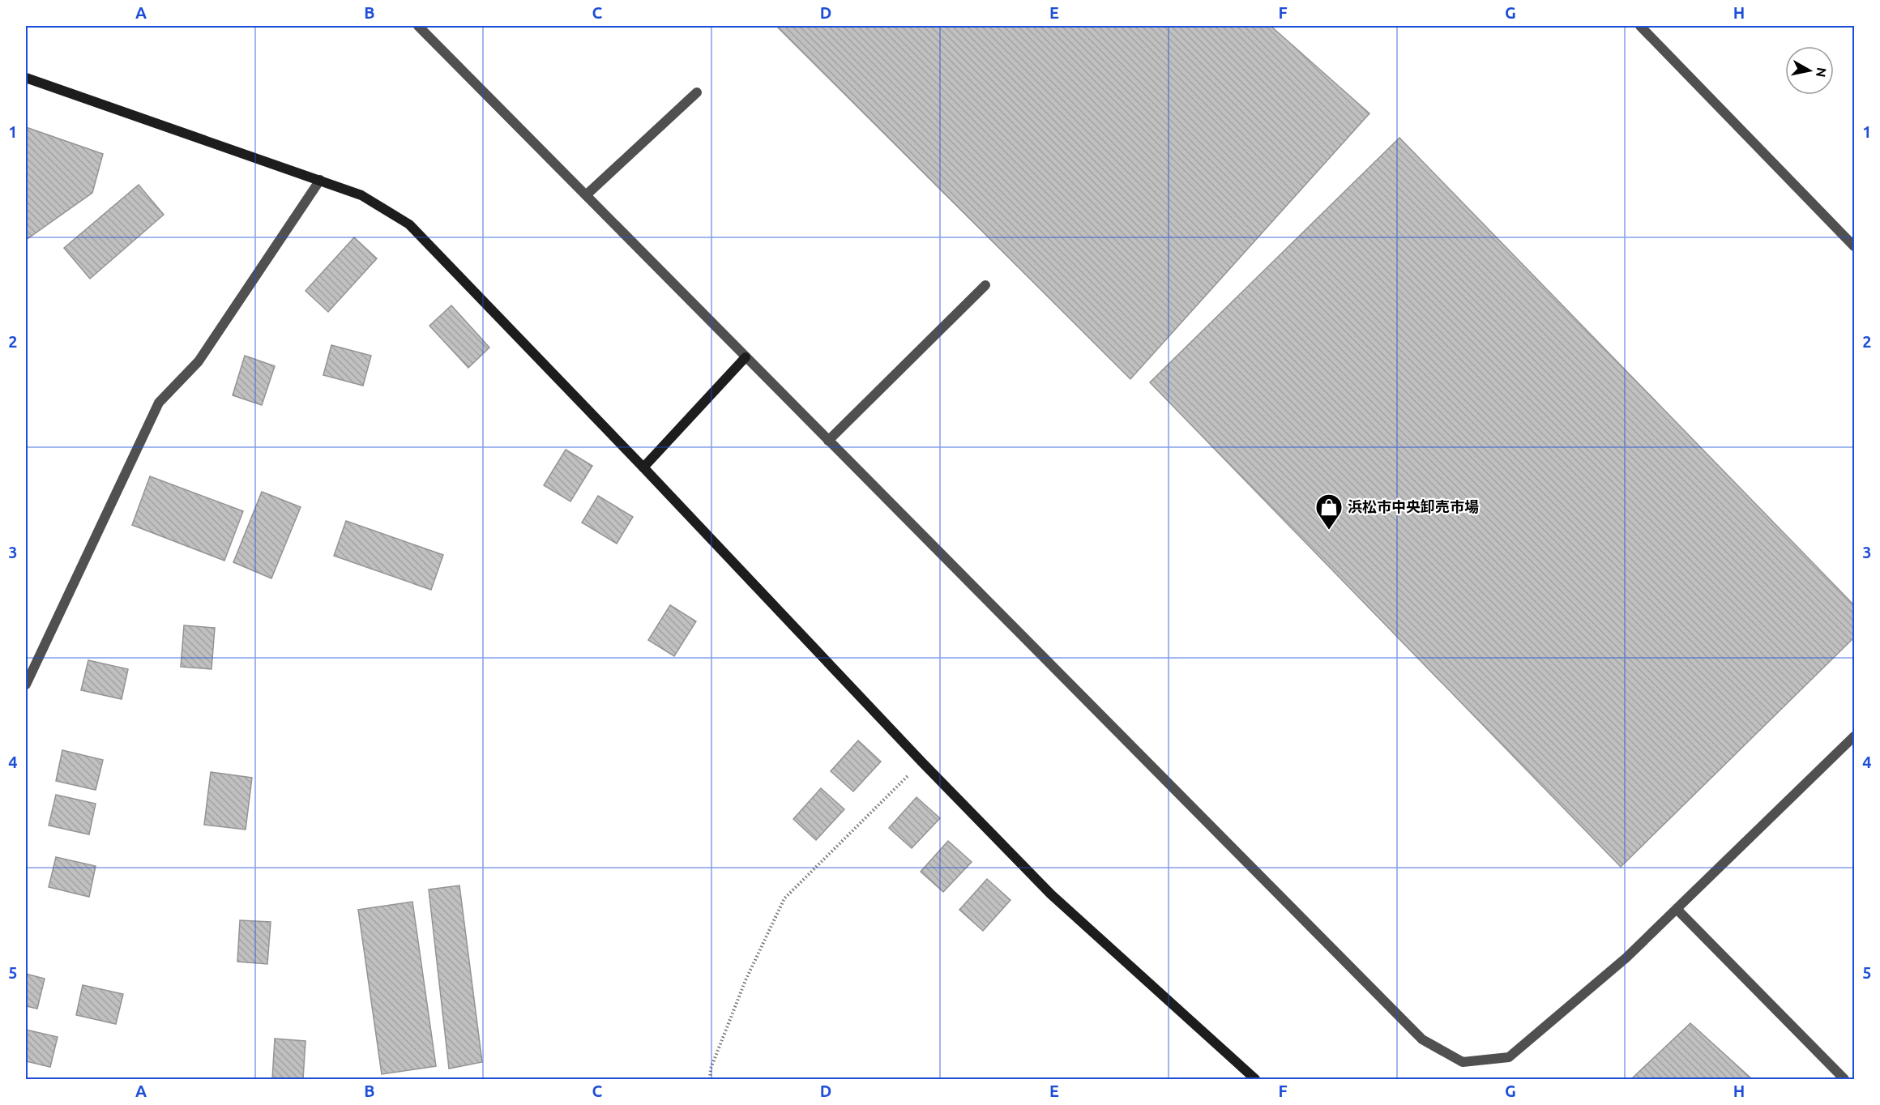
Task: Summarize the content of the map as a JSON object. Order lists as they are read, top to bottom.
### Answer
{
  "places": {
    "shop": ["浜松市中央卸売市場"]
  },
  "north": "right",
  "grid": {
    "columns": [
      "A",
      "B",
      "C",
      "D",
      "E",
      "F",
      "G",
      "H"
    ],
    "rows": [
      "1",
      "2",
      "3",
      "4",
      "5"
    ]
  }
}
